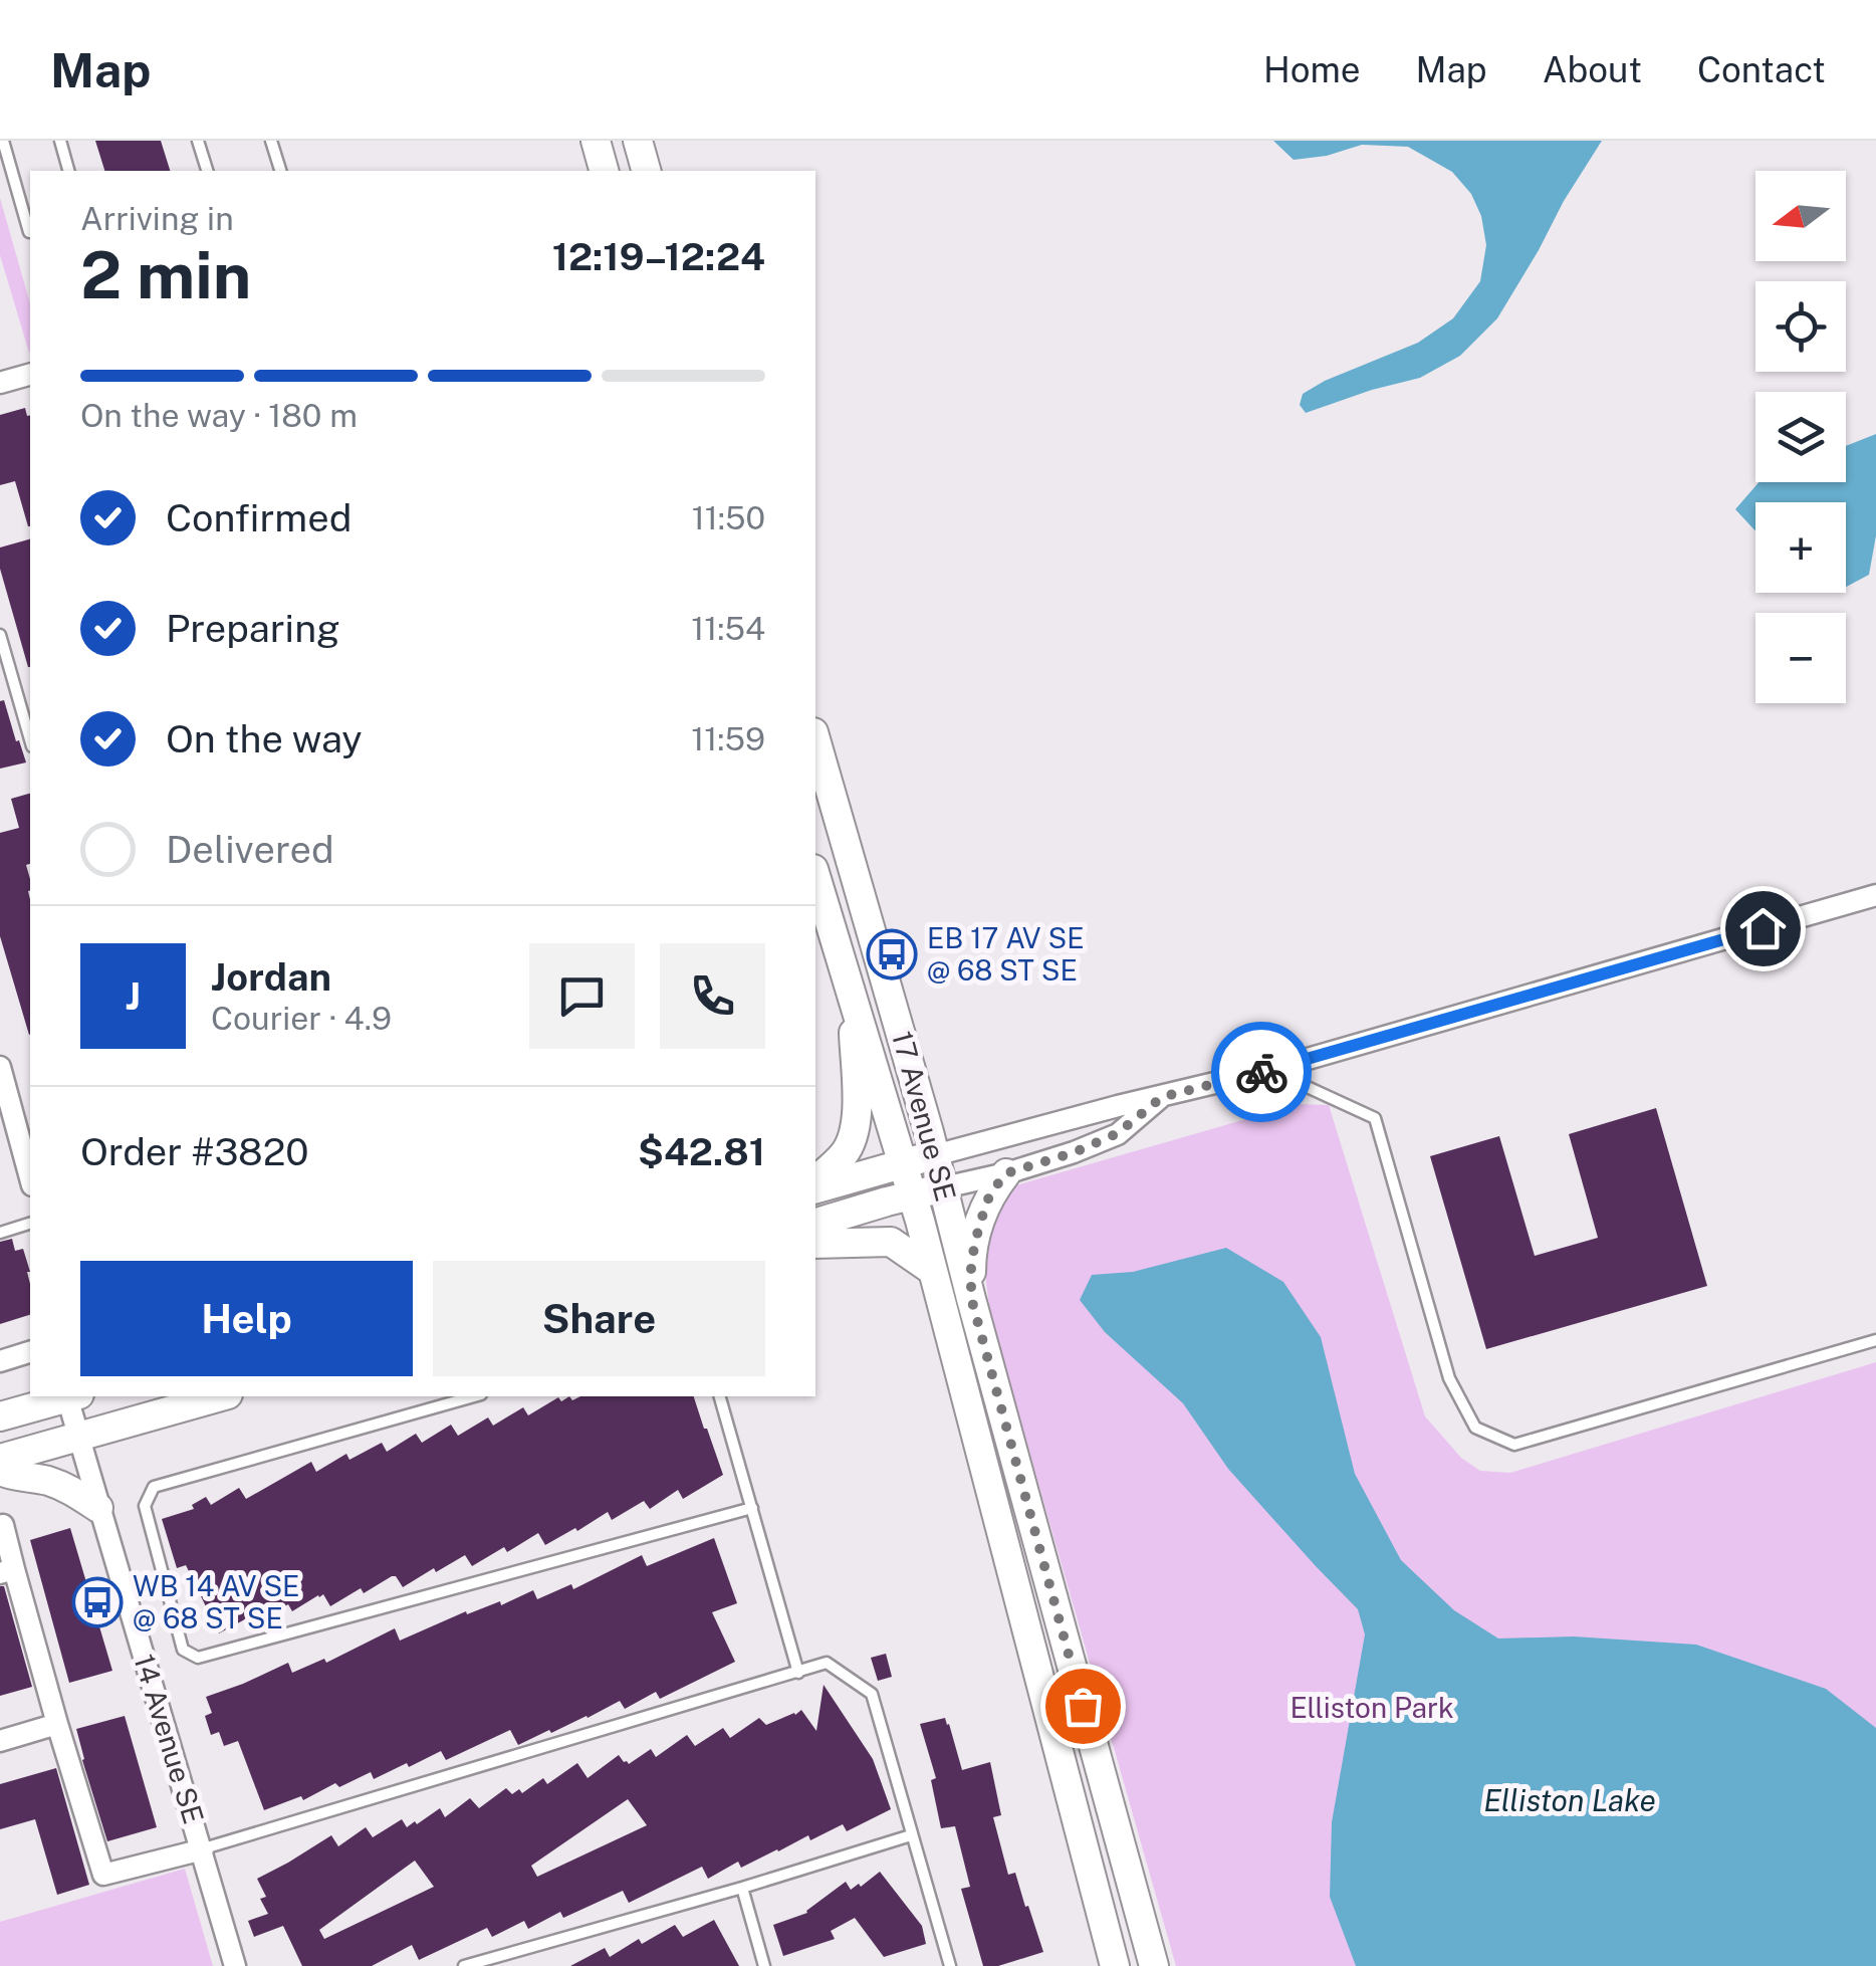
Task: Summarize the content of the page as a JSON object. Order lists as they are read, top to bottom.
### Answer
{
  "streets": {
    "main road": ["17 Avenue SE"],
    "street": ["14 Avenue SE"]
  },
  "water": ["Elliston Lake"],
  "parks": ["Elliston Park"],
  "places": {
    "bus stop": ["EB 17 AV SE @ 68 ST SE", "WB 14 AV SE @ 68 ST SE"]
  },
  "north": "left",
  "page": {
    "header": "Map",
    "nav": [
      "Home",
      "Map",
      "About",
      "Contact"
    ],
    "map_buttons": ["+", "−"],
    "heading": ["2 min", "Arriving in", "12:19–12:24"],
    "panel": [
      "Jordan",
      "Courier · 4.9",
      "Order #3820",
      "$42.81"
    ],
    "bar": "On the way · 180 m",
    "list": [
      ["Confirmed", "11:50"],
      ["Preparing", "11:54"],
      ["On the way", "11:59"],
      "Delivered"
    ],
    "round": "J",
    "buttons": ["Help", "Share"]
  }
}
